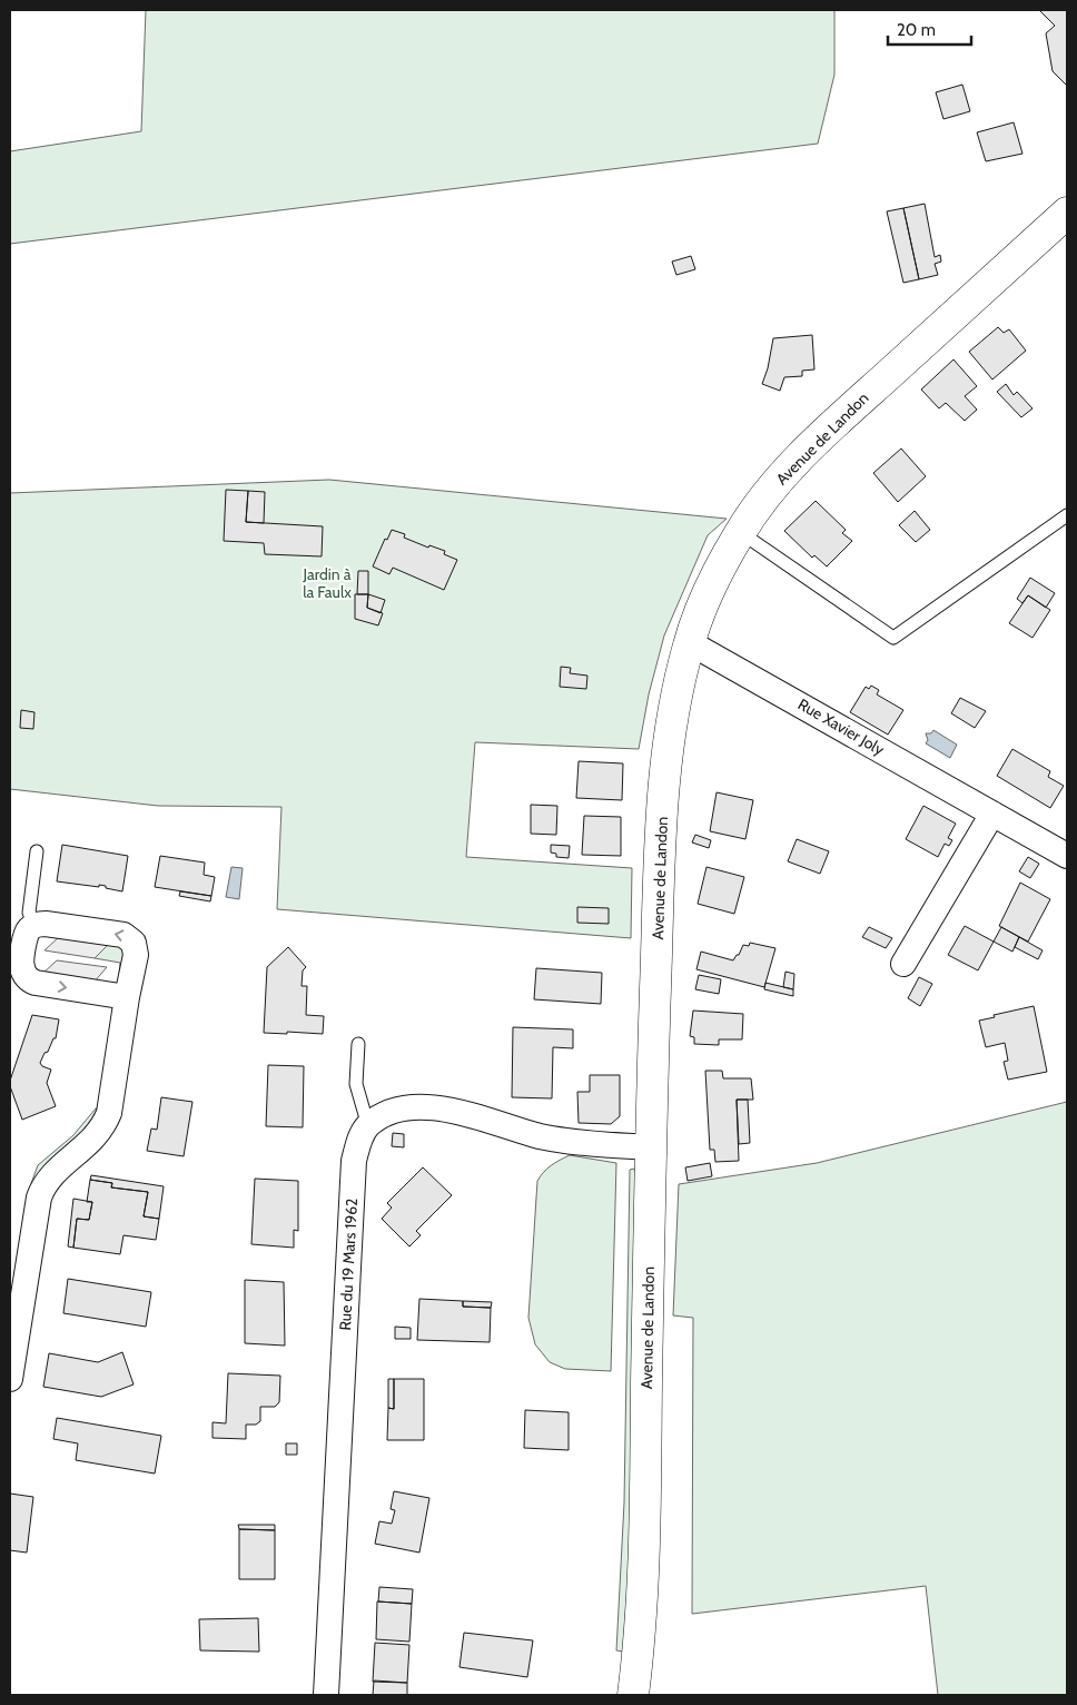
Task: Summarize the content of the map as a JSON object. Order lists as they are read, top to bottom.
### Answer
{
  "streets": {
    "street": ["Avenue de Landon", "Rue Xavier Joly", "Rue du 19 Mars 1962"]
  },
  "crossings": [
    ["Avenue de Landon", "Rue Xavier Joly"]
  ],
  "parks": ["Jardin à la Faulx"],
  "scale_bar": "20 m"
}
